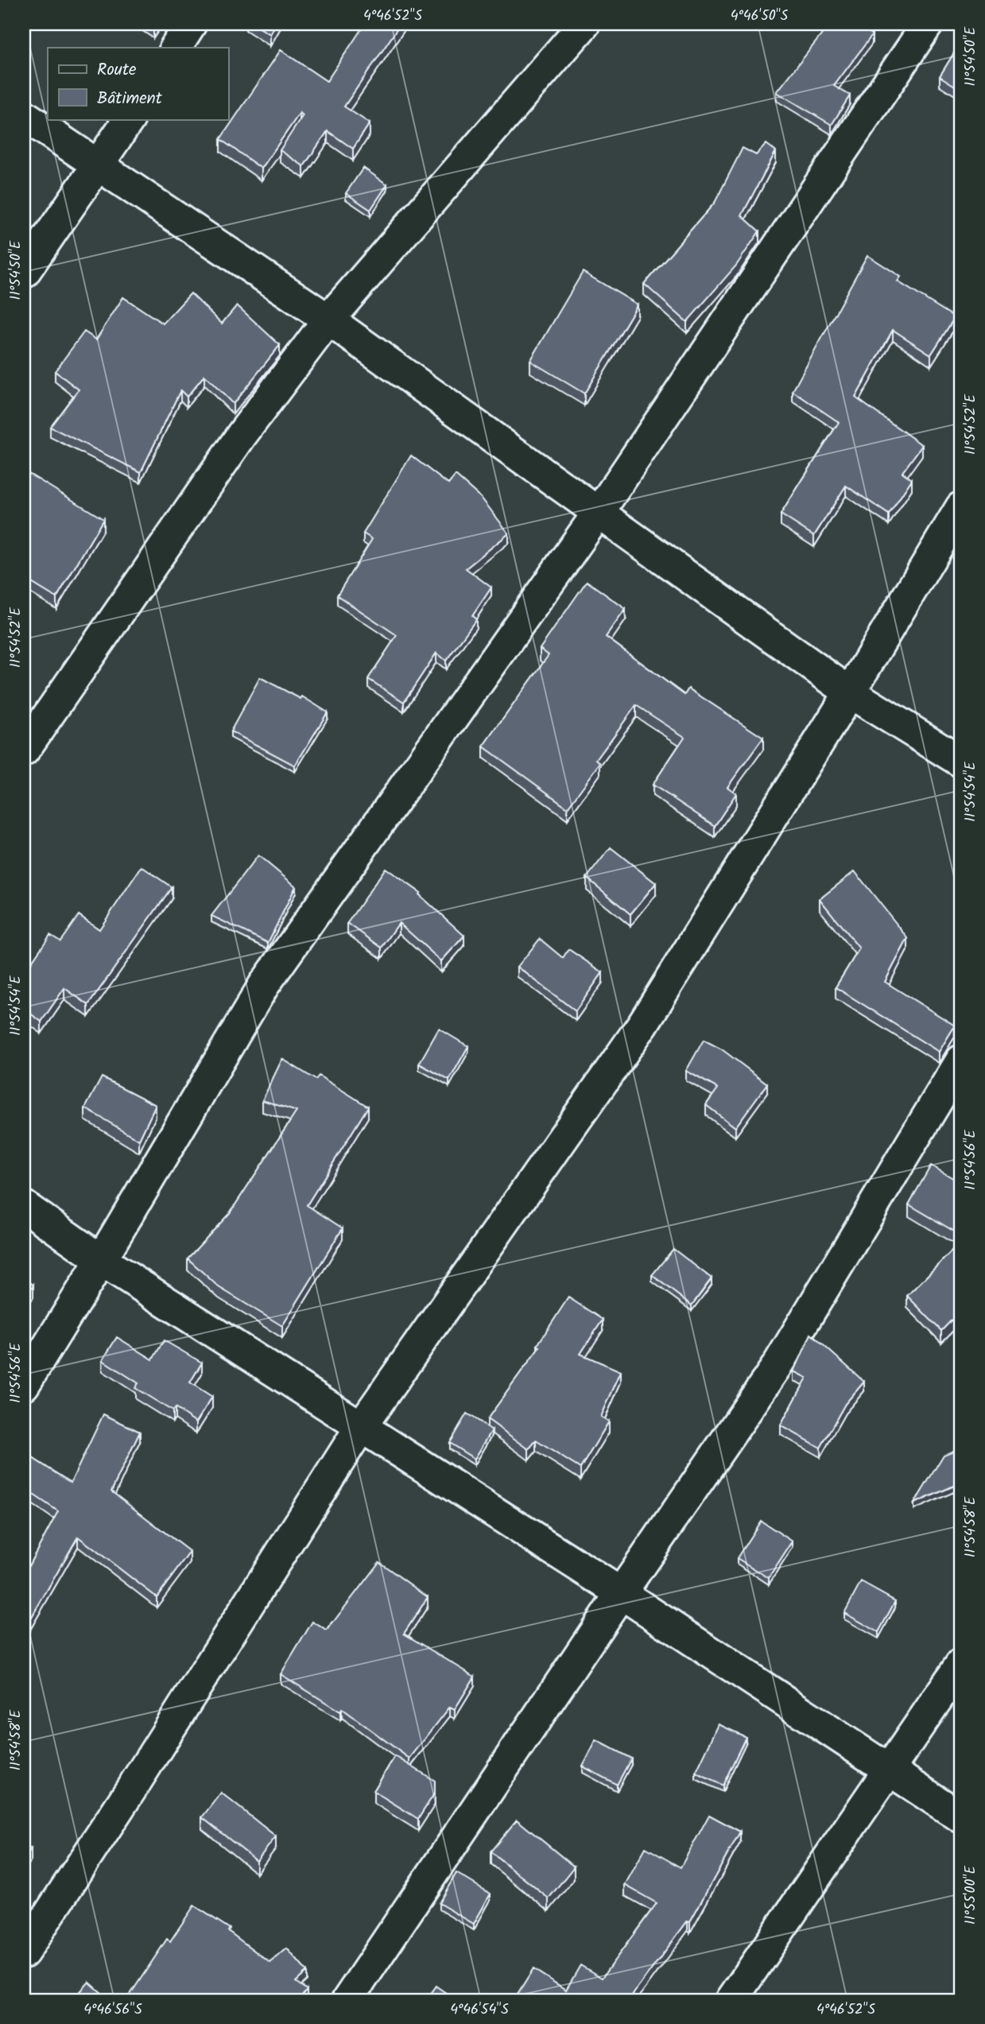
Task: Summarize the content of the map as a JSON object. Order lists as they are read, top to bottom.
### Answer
{
  "legend": ["Route", "Bâtiment"],
  "coordinates": [
    "4°46'52\"S",
    "4°46'50\"S",
    "11°54'50\"E",
    "11°54'52\"E",
    "11°54'54\"E",
    "11°54'56\"E",
    "11°54'58\"E",
    "11°55'00\"E",
    "4°46'56\"S",
    "4°46'54\"S"
  ]
}
